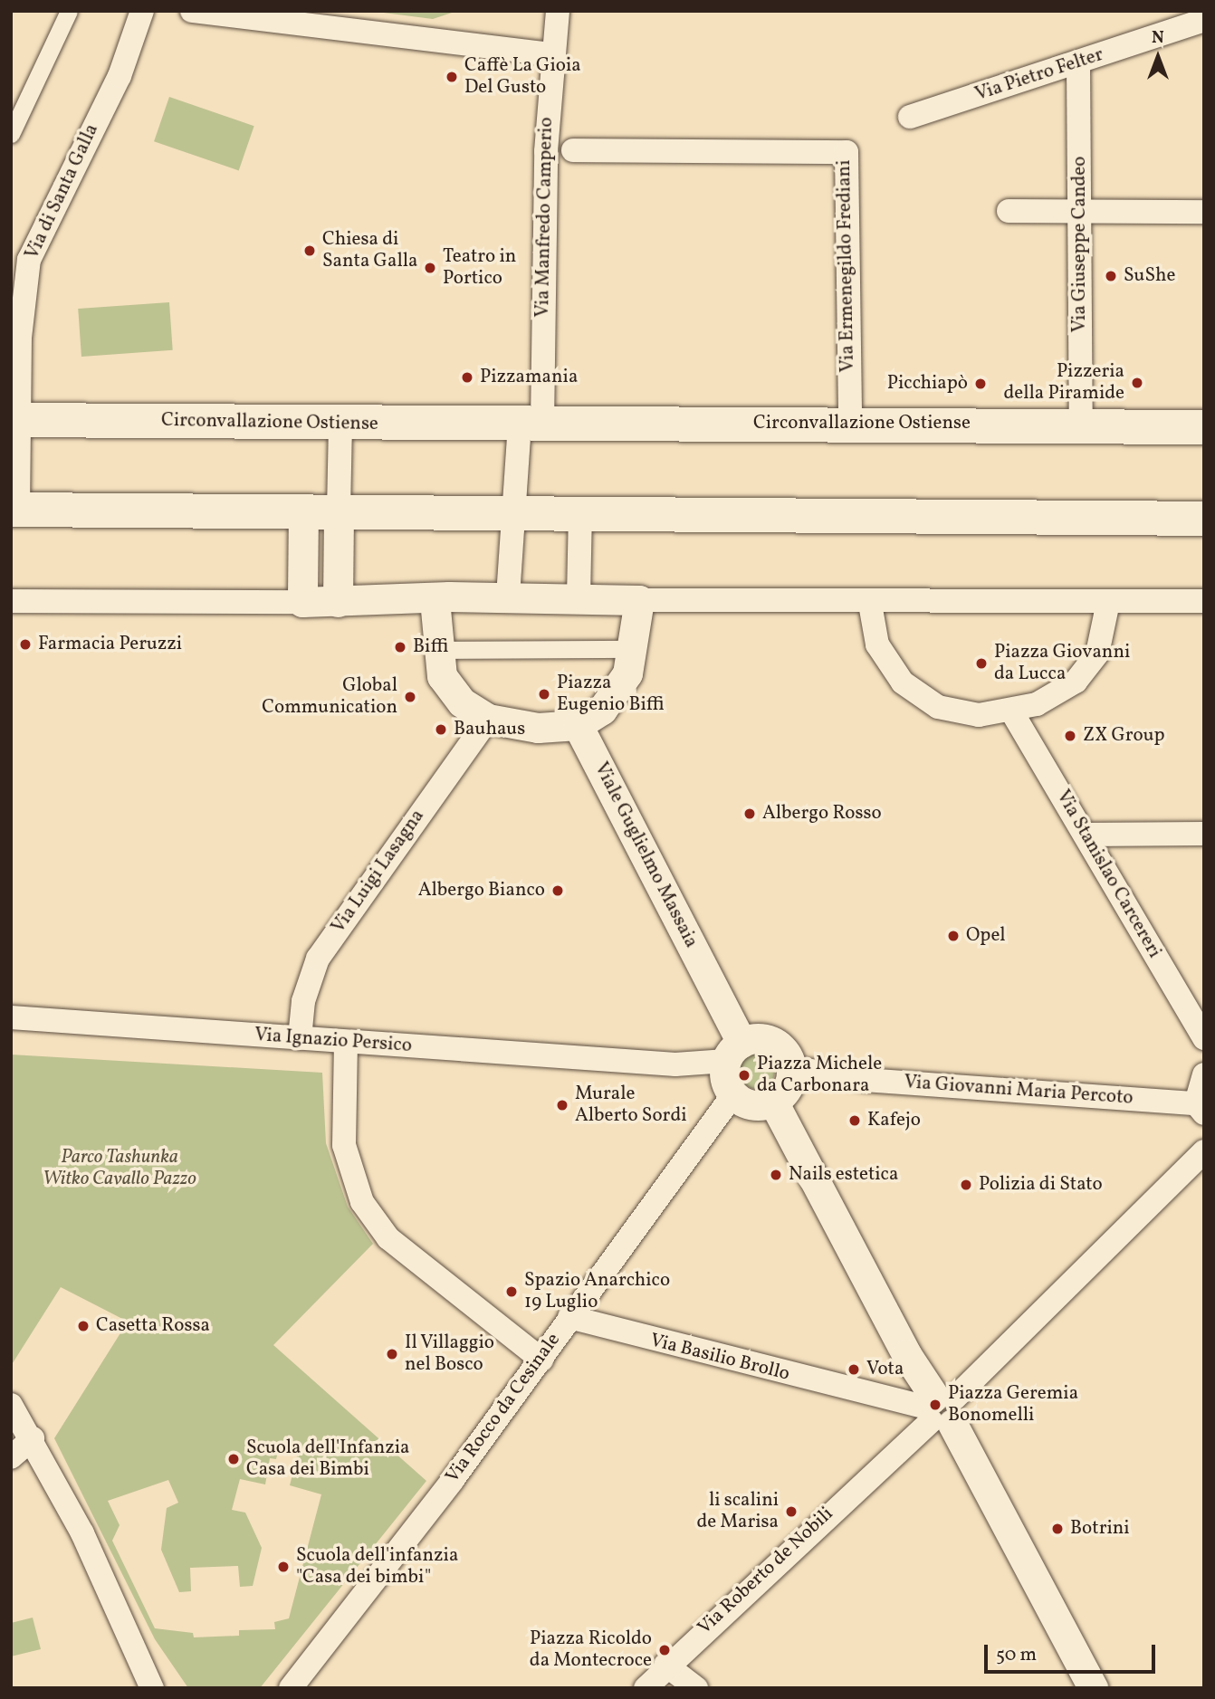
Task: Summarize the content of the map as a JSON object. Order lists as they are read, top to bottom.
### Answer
{
  "streets": {
    "main road": ["Circonvallazione Ostiense"],
    "street": [
      "Via Pietro Felter",
      "Via di Santa Galla",
      "Via Manfredo Camperio",
      "Via Giuseppe Candeo",
      "Via Ermenegildo Frediani",
      "Viale Guglielmo Massaia",
      "Via Luigi Lasagna",
      "Via Stanislao Carcereri",
      "Via Ignazio Persico",
      "Via Giovanni Maria Percoto",
      "Via Basilio Brollo",
      "Via Rocco da Cesinale",
      "Via Roberto de Nobili"
    ]
  },
  "crossings": [
    ["Via Pietro Felter", "Via Giuseppe Candeo"],
    ["Via di Santa Galla", "Circonvallazione Ostiense"],
    ["Via Manfredo Camperio", "Circonvallazione Ostiense"],
    ["Via Giuseppe Candeo", "Circonvallazione Ostiense"],
    ["Via Ermenegildo Frediani", "Circonvallazione Ostiense"],
    ["Viale Guglielmo Massaia", "Via Ignazio Persico"],
    ["Viale Guglielmo Massaia", "Via Giovanni Maria Percoto"],
    ["Viale Guglielmo Massaia", "Via Rocco da Cesinale"],
    ["Via Luigi Lasagna", "Via Ignazio Persico"],
    ["Via Ignazio Persico", "Via Giovanni Maria Percoto"],
    ["Via Ignazio Persico", "Via Rocco da Cesinale"],
    ["Via Giovanni Maria Percoto", "Via Rocco da Cesinale"],
    ["Via Basilio Brollo", "Via Rocco da Cesinale"],
    ["Via Basilio Brollo", "Via Roberto de Nobili"]
  ],
  "parks": ["Parco Tashunka Witko Cavallo Pazzo"],
  "places": [
    "Caffè La Gioia Del Gusto",
    "Chiesa di Santa Galla",
    "Teatro in Portico",
    "SuShe",
    "Pizzamania",
    "Pizzeria della Piramide",
    "Picchiapò",
    "Farmacia Peruzzi",
    "Biffi",
    "Piazza Giovanni da Lucca",
    "Piazza Eugenio Biffi",
    "Global Communication",
    "Bauhaus",
    "ZX Group",
    "Albergo Rosso",
    "Albergo Bianco",
    "Opel",
    "Piazza Michele da Carbonara",
    "Murale Alberto Sordi",
    "Kafejo",
    "Nails estetica",
    "Polizia di Stato",
    "Spazio Anarchico 19 Luglio",
    "Casetta Rossa",
    "Il Villaggio nel Bosco",
    "Vota",
    "Piazza Geremia Bonomelli",
    "Scuola dell'Infanzia Casa dei Bimbi",
    "li scalini de Marisa",
    "Botrini",
    "Scuola dell'infanzia \"Casa dei bimbi\"",
    "Piazza Ricoldo da Montecroce"
  ],
  "scale_bar": "50 m",
  "north": "top"
}
